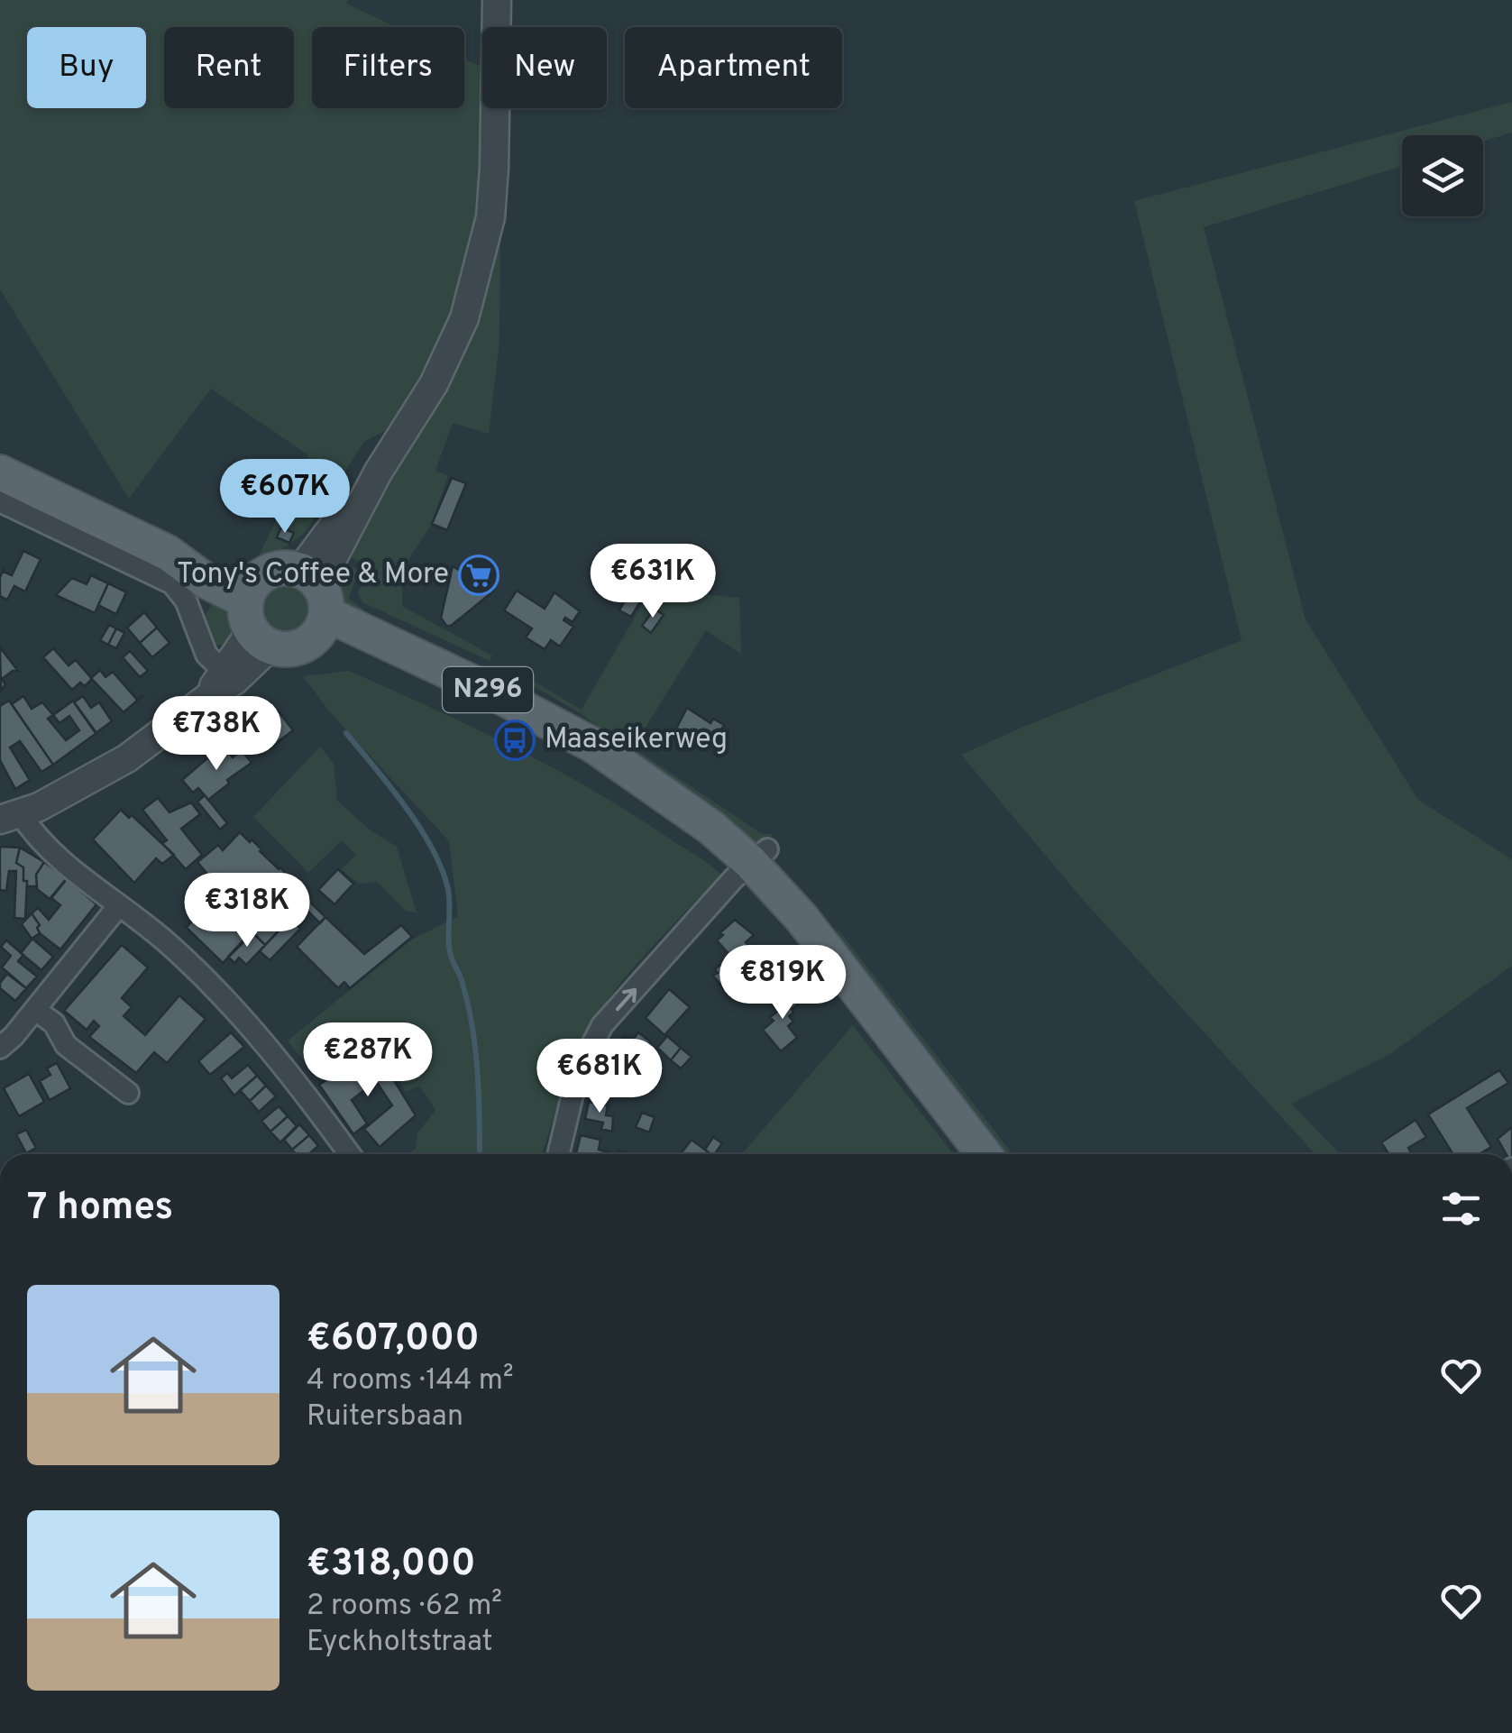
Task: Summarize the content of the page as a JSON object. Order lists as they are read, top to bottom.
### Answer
{
  "streets": {
    "main road": ["N296"]
  },
  "places": {
    "supermarket": ["Tony's Coffee & More"],
    "bus stop": ["Maaseikerweg"]
  },
  "page": {
    "chip": [
      "Buy",
      "Rent",
      "Filters",
      "New",
      "Apartment"
    ],
    "price": [
      "€607K",
      "€631K",
      "€738K",
      "€318K",
      "€819K",
      "€287K",
      "€681K"
    ],
    "heading": "7 homes",
    "list": [
      {
        "name": "€607,000",
        "note": "4 rooms · 144 m² · Ruitersbaan"
      },
      {
        "name": "€318,000",
        "note": "2 rooms · 62 m² · Eyckholtstraat"
      }
    ]
  }
}
